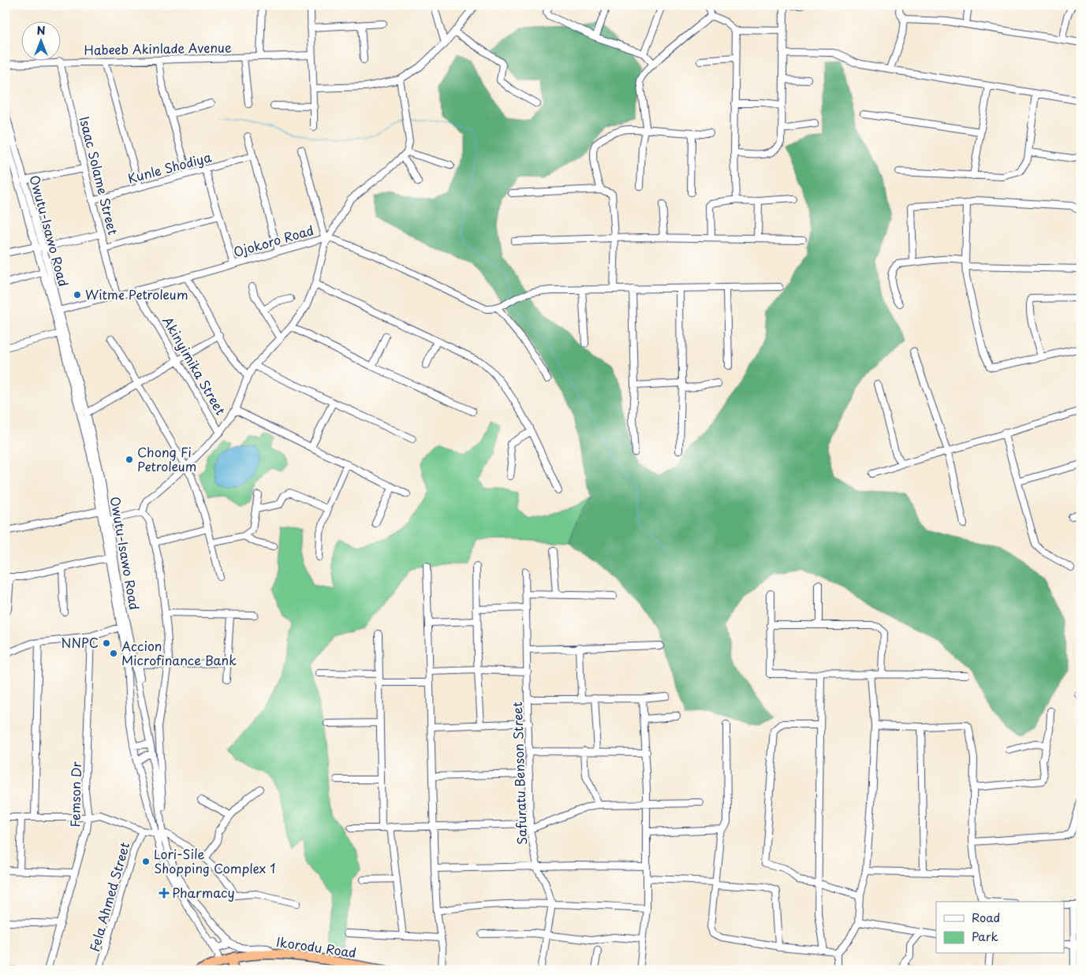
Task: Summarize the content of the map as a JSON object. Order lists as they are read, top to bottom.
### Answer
{
  "streets": {
    "highway": ["Ikorodu Road"],
    "street": [
      "Habeeb Akinlade Avenue",
      "Kunle Shodiya",
      "Isaac Solame Street",
      "Owutu-Isawo Road",
      "Ojokoro Road",
      "Akinyimika Street",
      "Safuratu Benson Street",
      "Femson Dr",
      "Fela Ahmed Street"
    ]
  },
  "crossings": [
    ["Habeeb Akinlade Avenue", "Isaac Solame Street"],
    ["Kunle Shodiya", "Isaac Solame Street"],
    ["Isaac Solame Street", "Ojokoro Road"],
    ["Owutu-Isawo Road", "Ojokoro Road"],
    ["Owutu-Isawo Road", "Ikorodu Road"],
    ["Ojokoro Road", "Akinyimika Street"]
  ],
  "places": {
    "other": [
      "Witme Petroleum",
      "Chong Fi Petroleum",
      "NNPC",
      "Accion Microfinance Bank",
      "Lori-Sile Shopping Complex 1"
    ],
    "health": ["Pharmacy"]
  },
  "legend": ["Road", "Park"],
  "north": "top"
}
